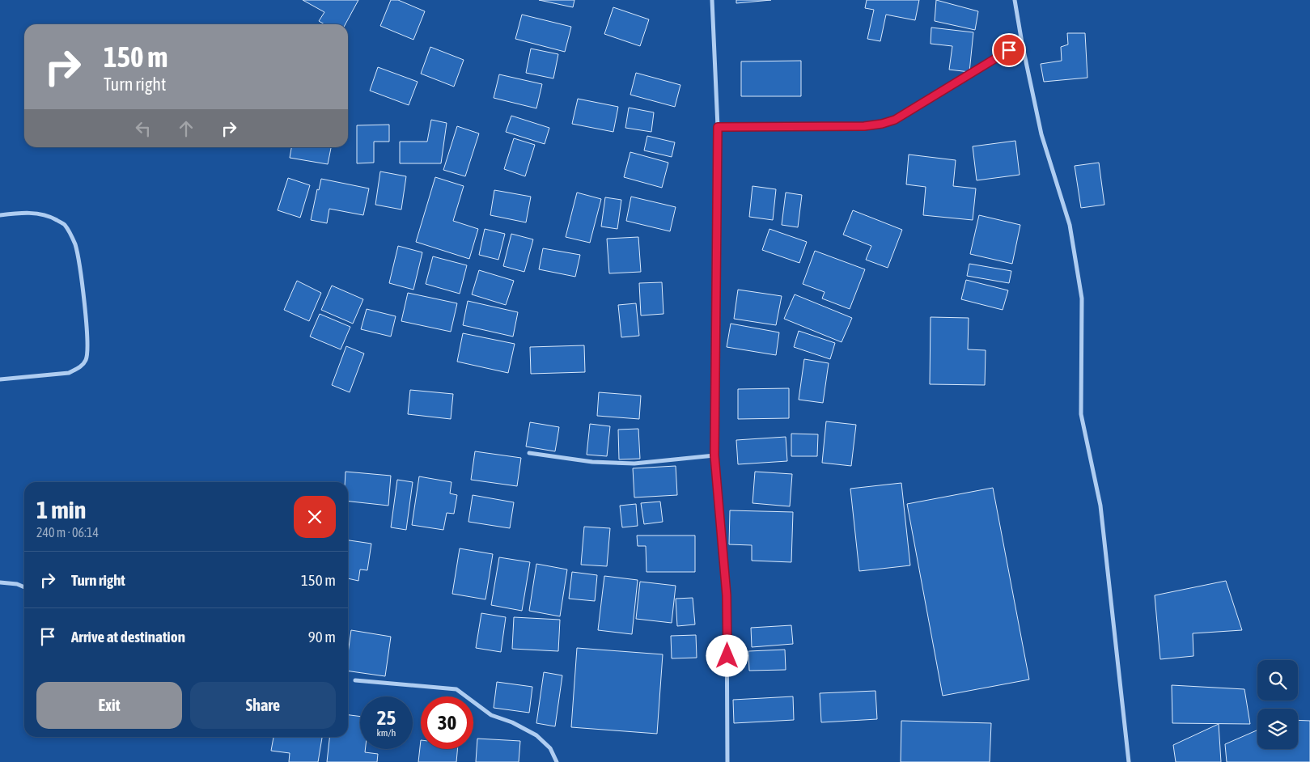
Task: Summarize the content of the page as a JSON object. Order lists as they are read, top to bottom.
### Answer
{
  "page": {
    "turn": ["150 m", "Turn right"],
    "heading": ["1 min", "240 m · 06:14"],
    "list": [
      {
        "name": "Turn right",
        "value": "150 m"
      },
      {
        "name": "Arrive at destination",
        "value": "90 m"
      }
    ],
    "buttons": ["Exit", "Share"],
    "speed": "25 km/h",
    "limit": "30"
  }
}
